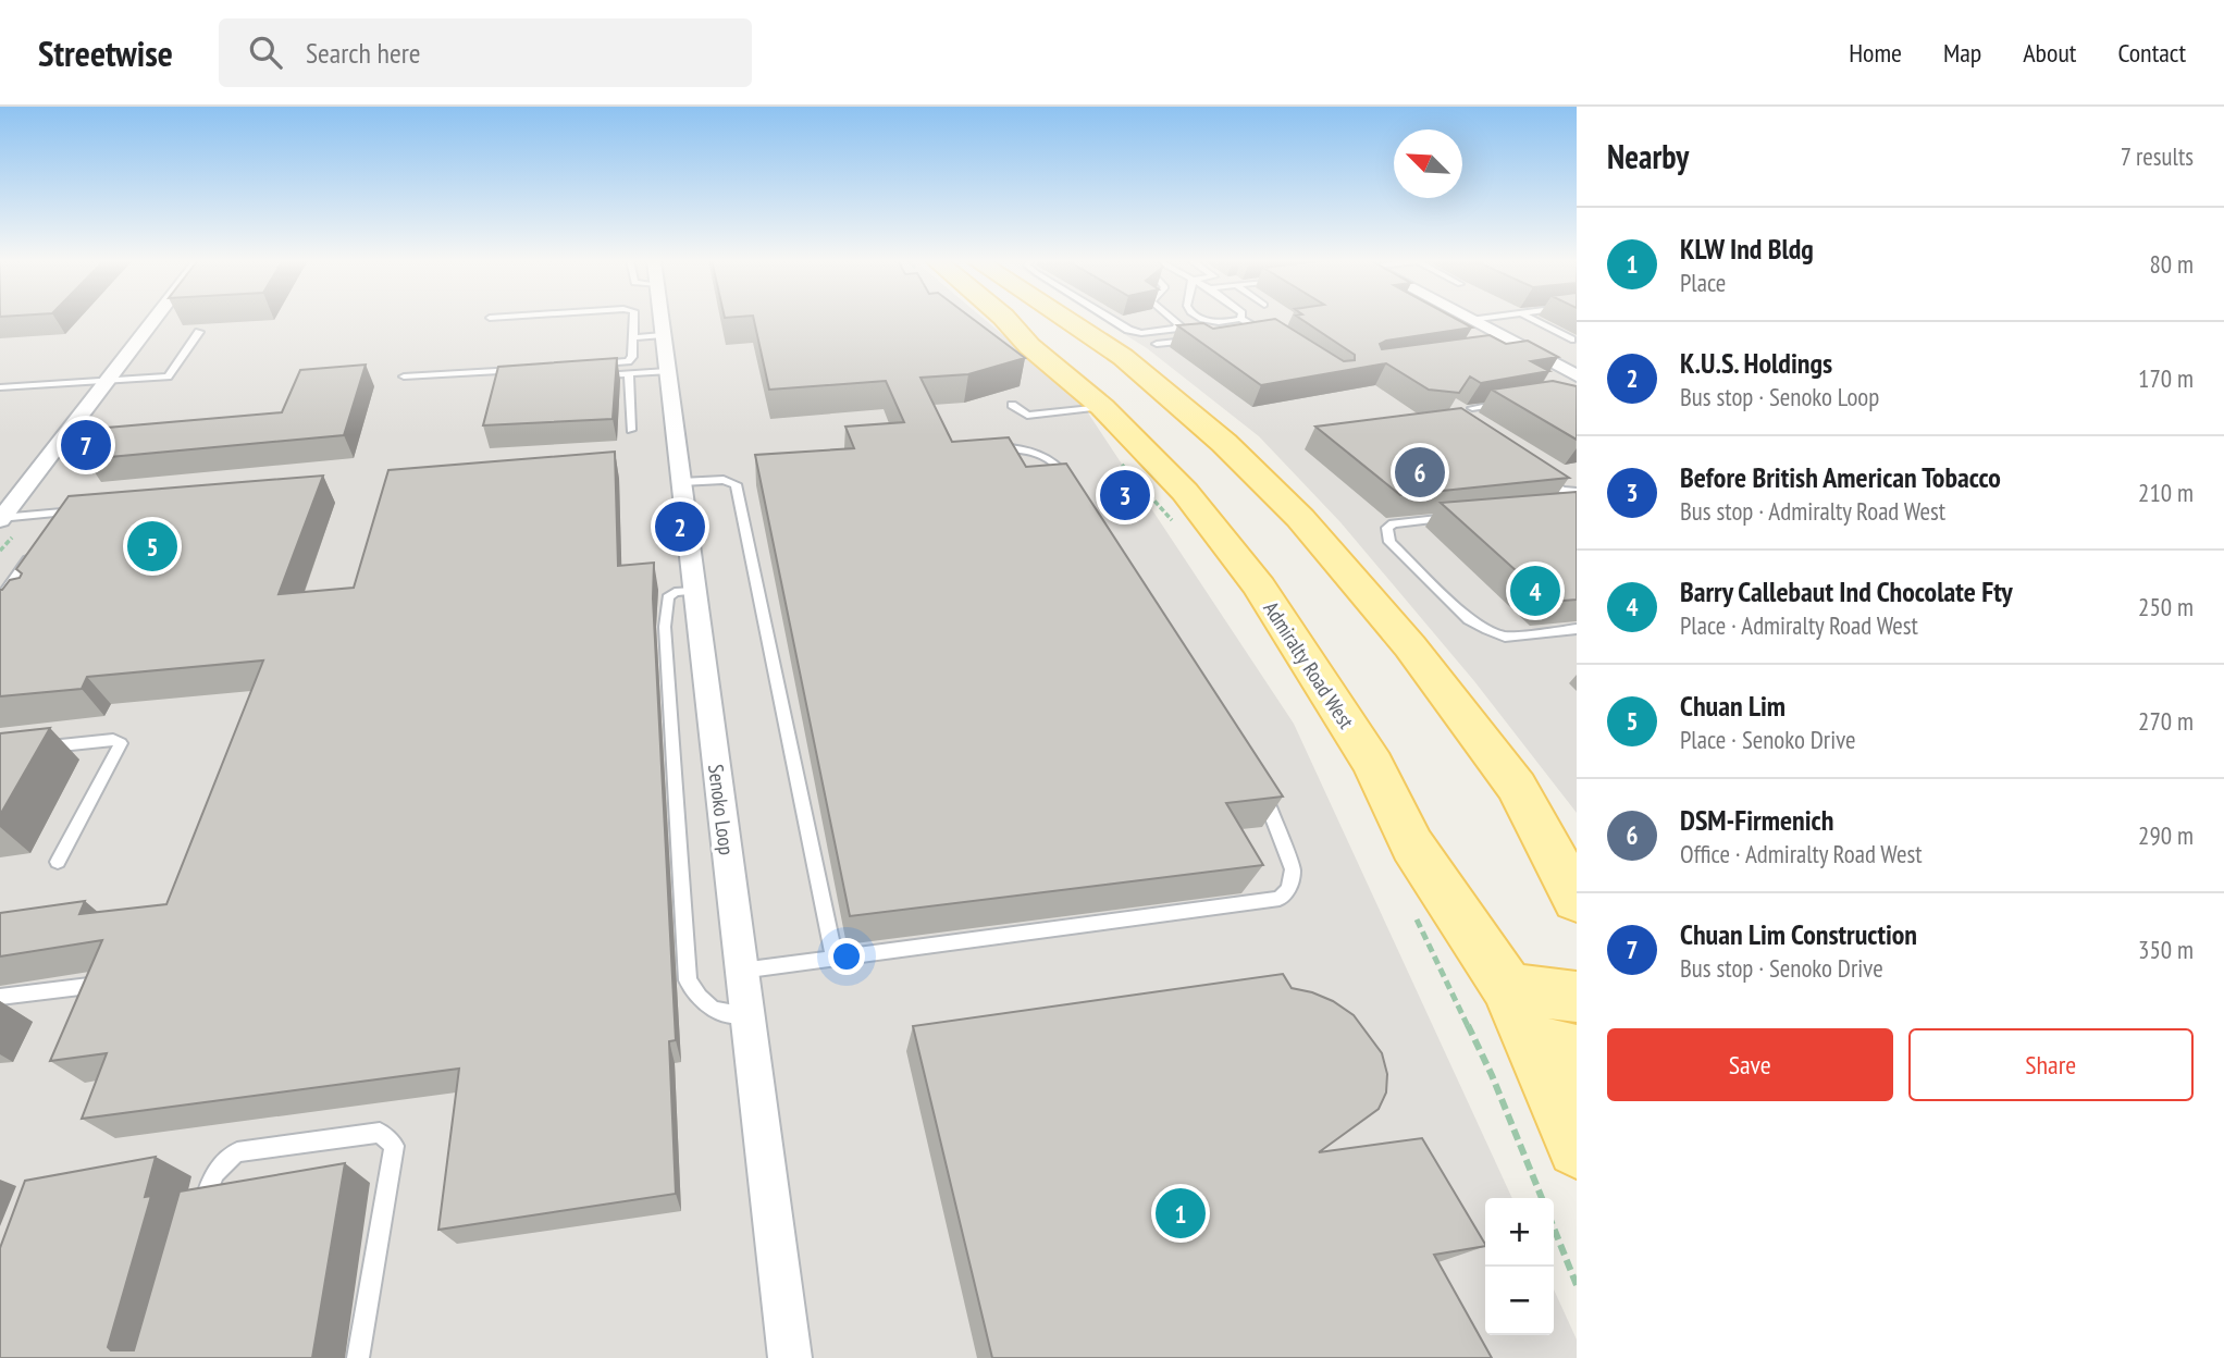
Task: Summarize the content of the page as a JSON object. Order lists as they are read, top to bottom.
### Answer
{
  "streets": {
    "main road": ["Admiralty Road West"],
    "street": ["Senoko Loop"]
  },
  "north": "top left",
  "page": {
    "header": "Streetwise",
    "search": "Search here",
    "nav": [
      "Home",
      "Map",
      "About",
      "Contact"
    ],
    "heading": ["Nearby", "7 results"],
    "list": [
      {
        "mark": "1",
        "name": "KLW Ind Bldg",
        "note": "Place",
        "value": "80 m"
      },
      {
        "mark": "2",
        "name": "K.U.S. Holdings",
        "note": "Bus stop · Senoko Loop",
        "value": "170 m"
      },
      {
        "mark": "3",
        "name": "Before British American Tobacco",
        "note": "Bus stop · Admiralty Road West",
        "value": "210 m"
      },
      {
        "mark": "4",
        "name": "Barry Callebaut Ind Chocolate Fty",
        "note": "Place · Admiralty Road West",
        "value": "250 m"
      },
      {
        "mark": "5",
        "name": "Chuan Lim",
        "note": "Place · Senoko Drive",
        "value": "270 m"
      },
      {
        "mark": "6",
        "name": "DSM-Firmenich",
        "note": "Office · Admiralty Road West",
        "value": "290 m"
      },
      {
        "mark": "7",
        "name": "Chuan Lim Construction",
        "note": "Bus stop · Senoko Drive",
        "value": "350 m"
      }
    ],
    "pins": [
      "7",
      "6",
      "3",
      "2",
      "5",
      "4",
      "1"
    ],
    "buttons": ["Save", "Share"],
    "map_buttons": ["+", "−"]
  }
}
